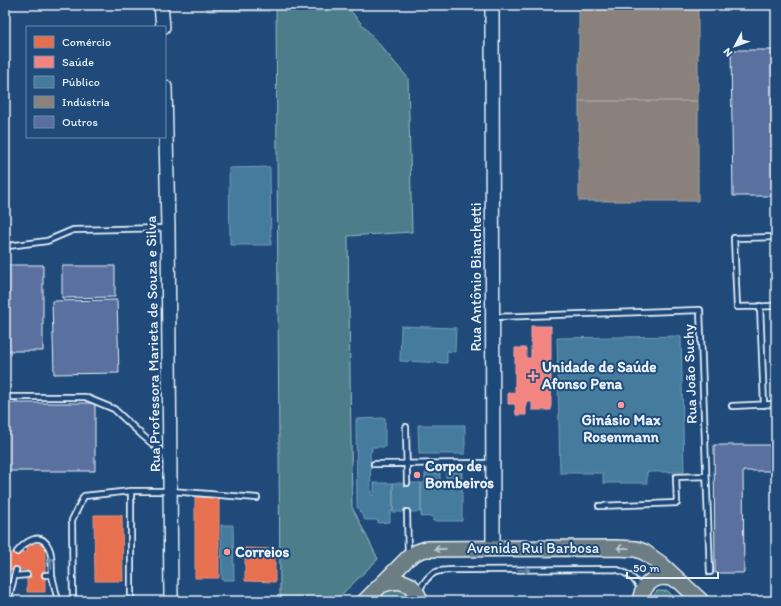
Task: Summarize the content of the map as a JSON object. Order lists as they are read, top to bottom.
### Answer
{
  "streets": {
    "main road": ["Avenida Rui Barbosa"],
    "street": ["Rua Antônio Bianchetti", "Rua Professora Marieta de Souza e Silva"],
    "lane": ["Rua João Suchy"]
  },
  "crossings": [
    ["Rua Antônio Bianchetti", "Rua João Suchy"],
    ["Rua Antônio Bianchetti", "Avenida Rui Barbosa"]
  ],
  "one_way": ["Avenida Rui Barbosa"],
  "places": {
    "health": ["Unidade de Saúde Afonso Pena"],
    "other": ["Ginásio Max Rosenmann", "Corpo de Bombeiros", "Correios"]
  },
  "legend": [
    "Comércio",
    "Saúde",
    "Público",
    "Indústria",
    "Outros"
  ],
  "scale_bar": "50 m",
  "north": "bottom left"
}
